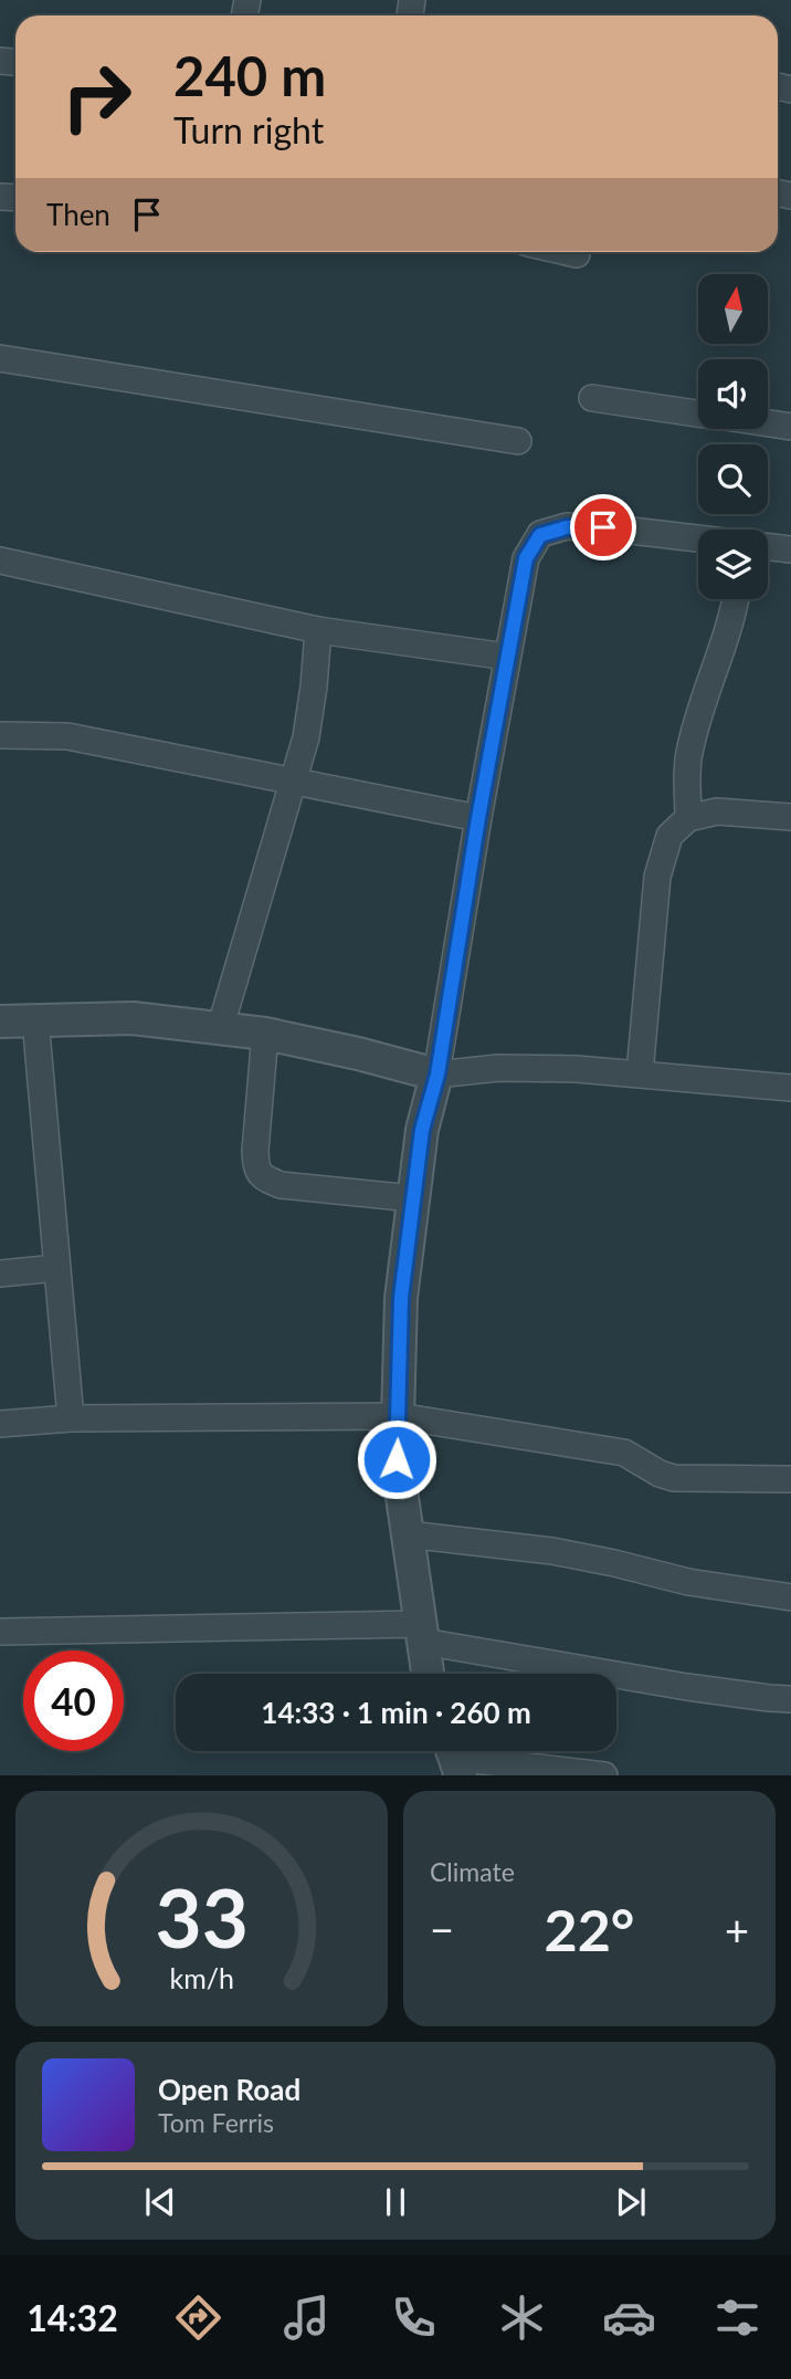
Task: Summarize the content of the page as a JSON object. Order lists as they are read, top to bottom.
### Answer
{
  "north": "top",
  "page": {
    "turn": ["240 m", "Turn right"],
    "then": "Then",
    "limit": "40",
    "trip": "14:33 · 1 min · 260 m",
    "tile": "Climate",
    "heat": ["−", "22°", "+"],
    "song": ["Open Road", "Tom Ferris"],
    "tabs": "14:32",
    "gauge": ["33", "km/h"]
  }
}
